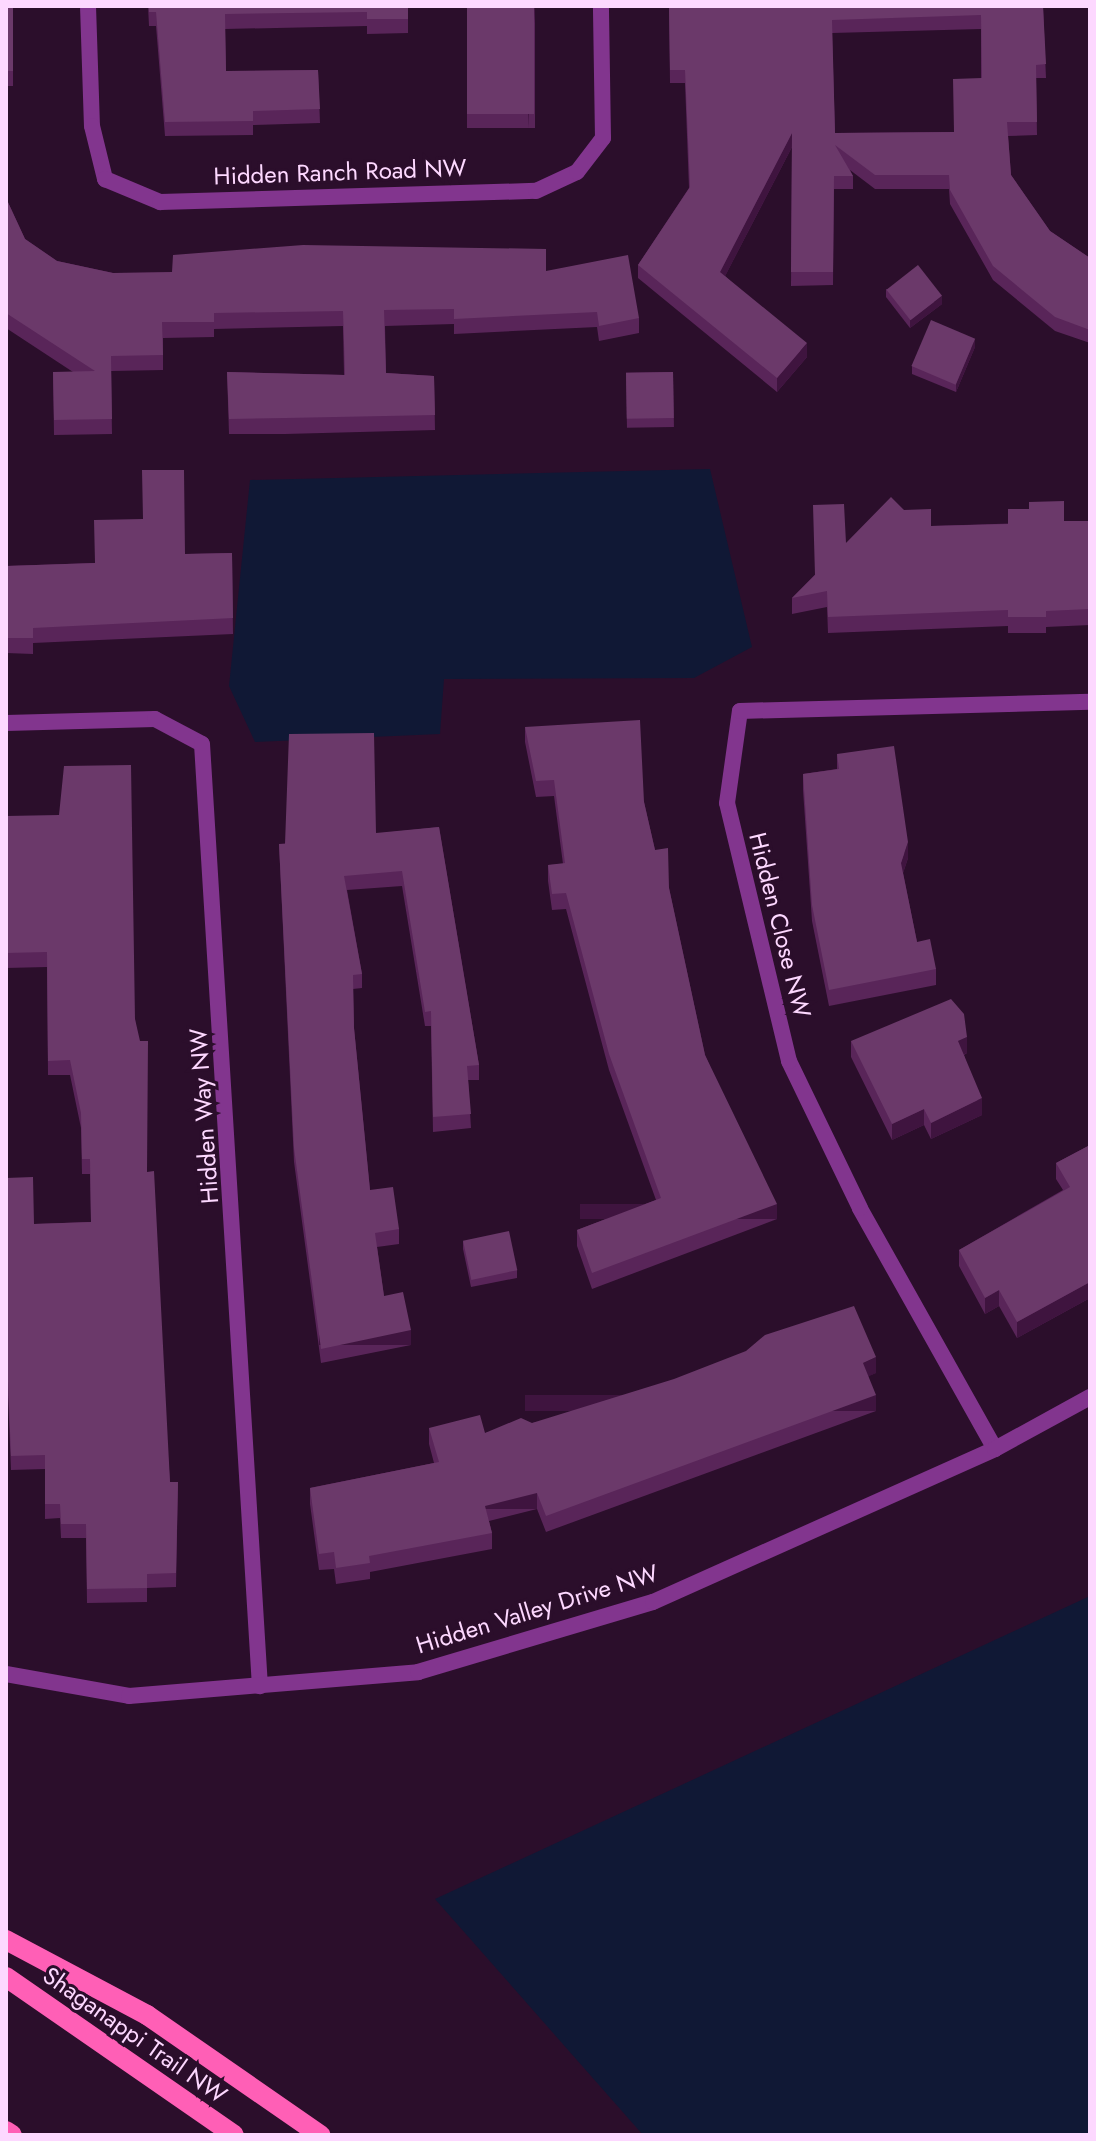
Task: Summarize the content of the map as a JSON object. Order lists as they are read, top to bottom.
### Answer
{
  "streets": {
    "main road": ["Shaganappi Trail NW"],
    "street": [
      "Hidden Ranch Road NW",
      "Hidden Close NW",
      "Hidden Way NW",
      "Hidden Valley Drive NW"
    ]
  },
  "crossings": [
    ["Hidden Close NW", "Hidden Valley Drive NW"],
    ["Hidden Way NW", "Hidden Valley Drive NW"]
  ]
}
